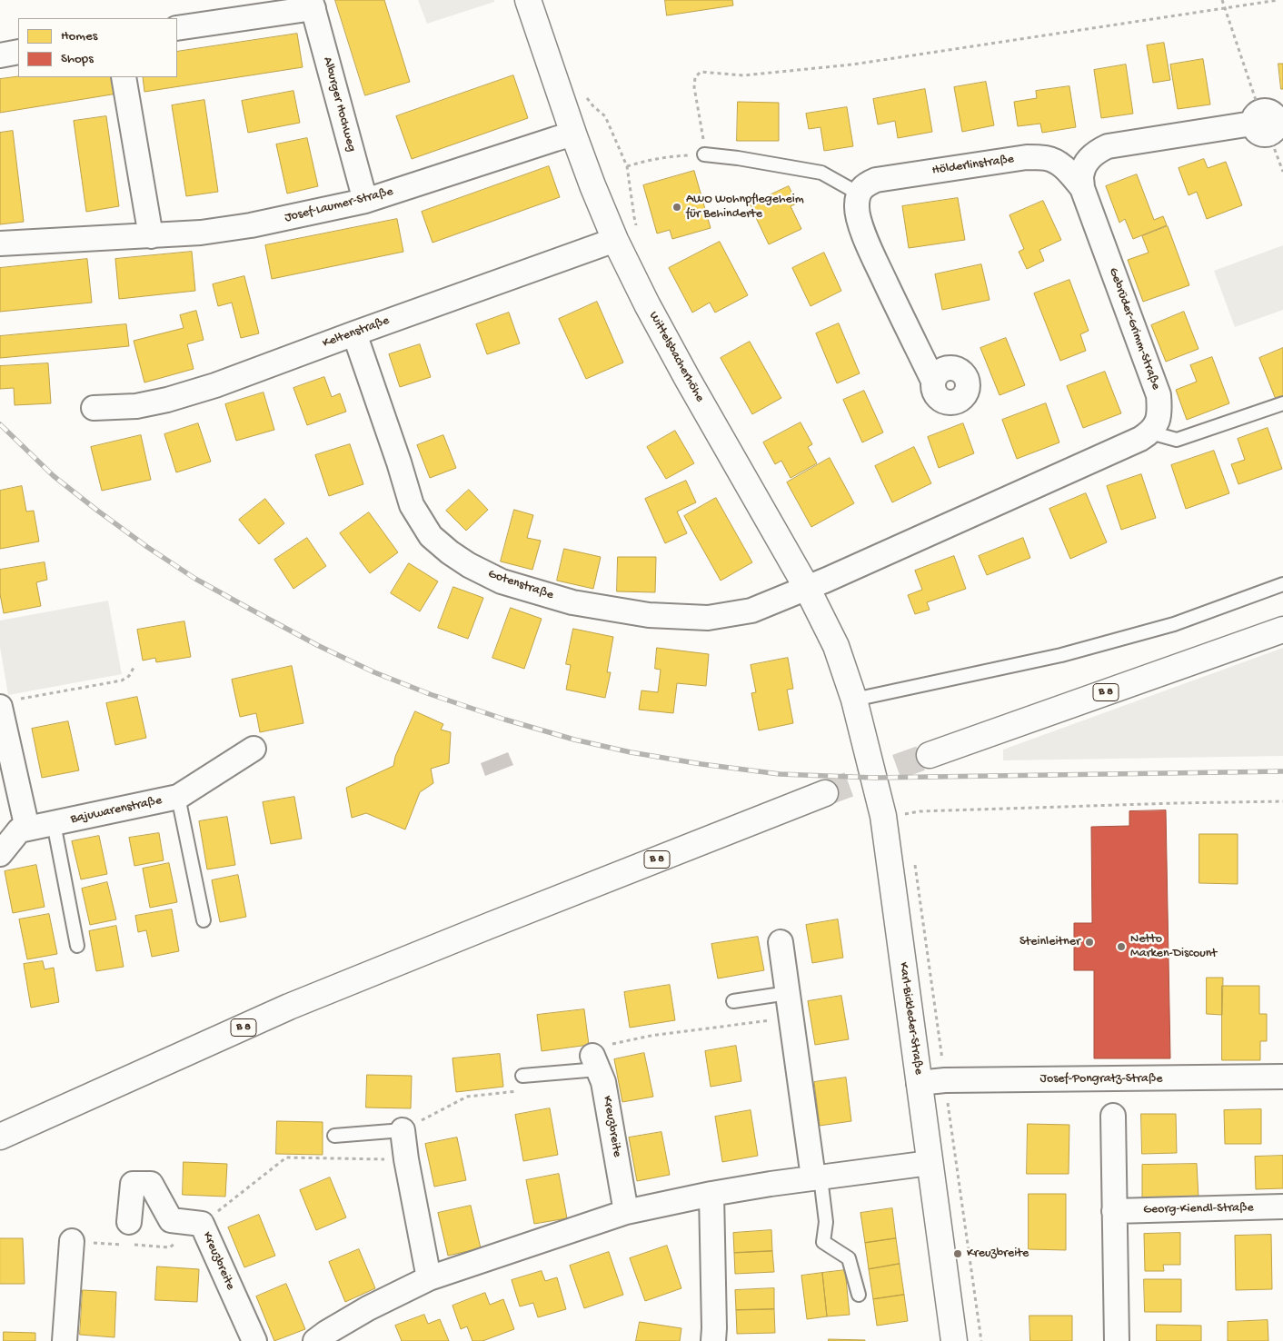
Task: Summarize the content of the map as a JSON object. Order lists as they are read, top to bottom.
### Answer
{
  "streets": {
    "street": [
      "Alburger Hochweg",
      "Hölderlinstraße",
      "Josef-Laumer-Straße",
      "Gebrüder-Grimm-Straße",
      "Keltenstraße",
      "Wittelsbacherhöhe",
      "Gotenstraße",
      "B 8",
      "Bajuwarenstraße",
      "Karl-Bickleder-Straße",
      "Josef-Pongratz-Straße",
      "Kreuzbreite",
      "Georg-Kiendl-Straße"
    ]
  },
  "crossings": [
    ["Alburger Hochweg", "Josef-Laumer-Straße"],
    ["Hölderlinstraße", "Gebrüder-Grimm-Straße"],
    ["Josef-Laumer-Straße", "Wittelsbacherhöhe"],
    ["Keltenstraße", "Wittelsbacherhöhe"],
    ["Keltenstraße", "Gotenstraße"],
    ["Wittelsbacherhöhe", "Gotenstraße"],
    ["Wittelsbacherhöhe", "Karl-Bickleder-Straße"],
    ["Karl-Bickleder-Straße", "Josef-Pongratz-Straße"]
  ],
  "places": [
    "AWO Wohnpflegeheim für Behinderte",
    "Steinleitner",
    "Netto Marken-Discount",
    "Kreuzbreite"
  ],
  "legend": ["Homes", "Shops"]
}
